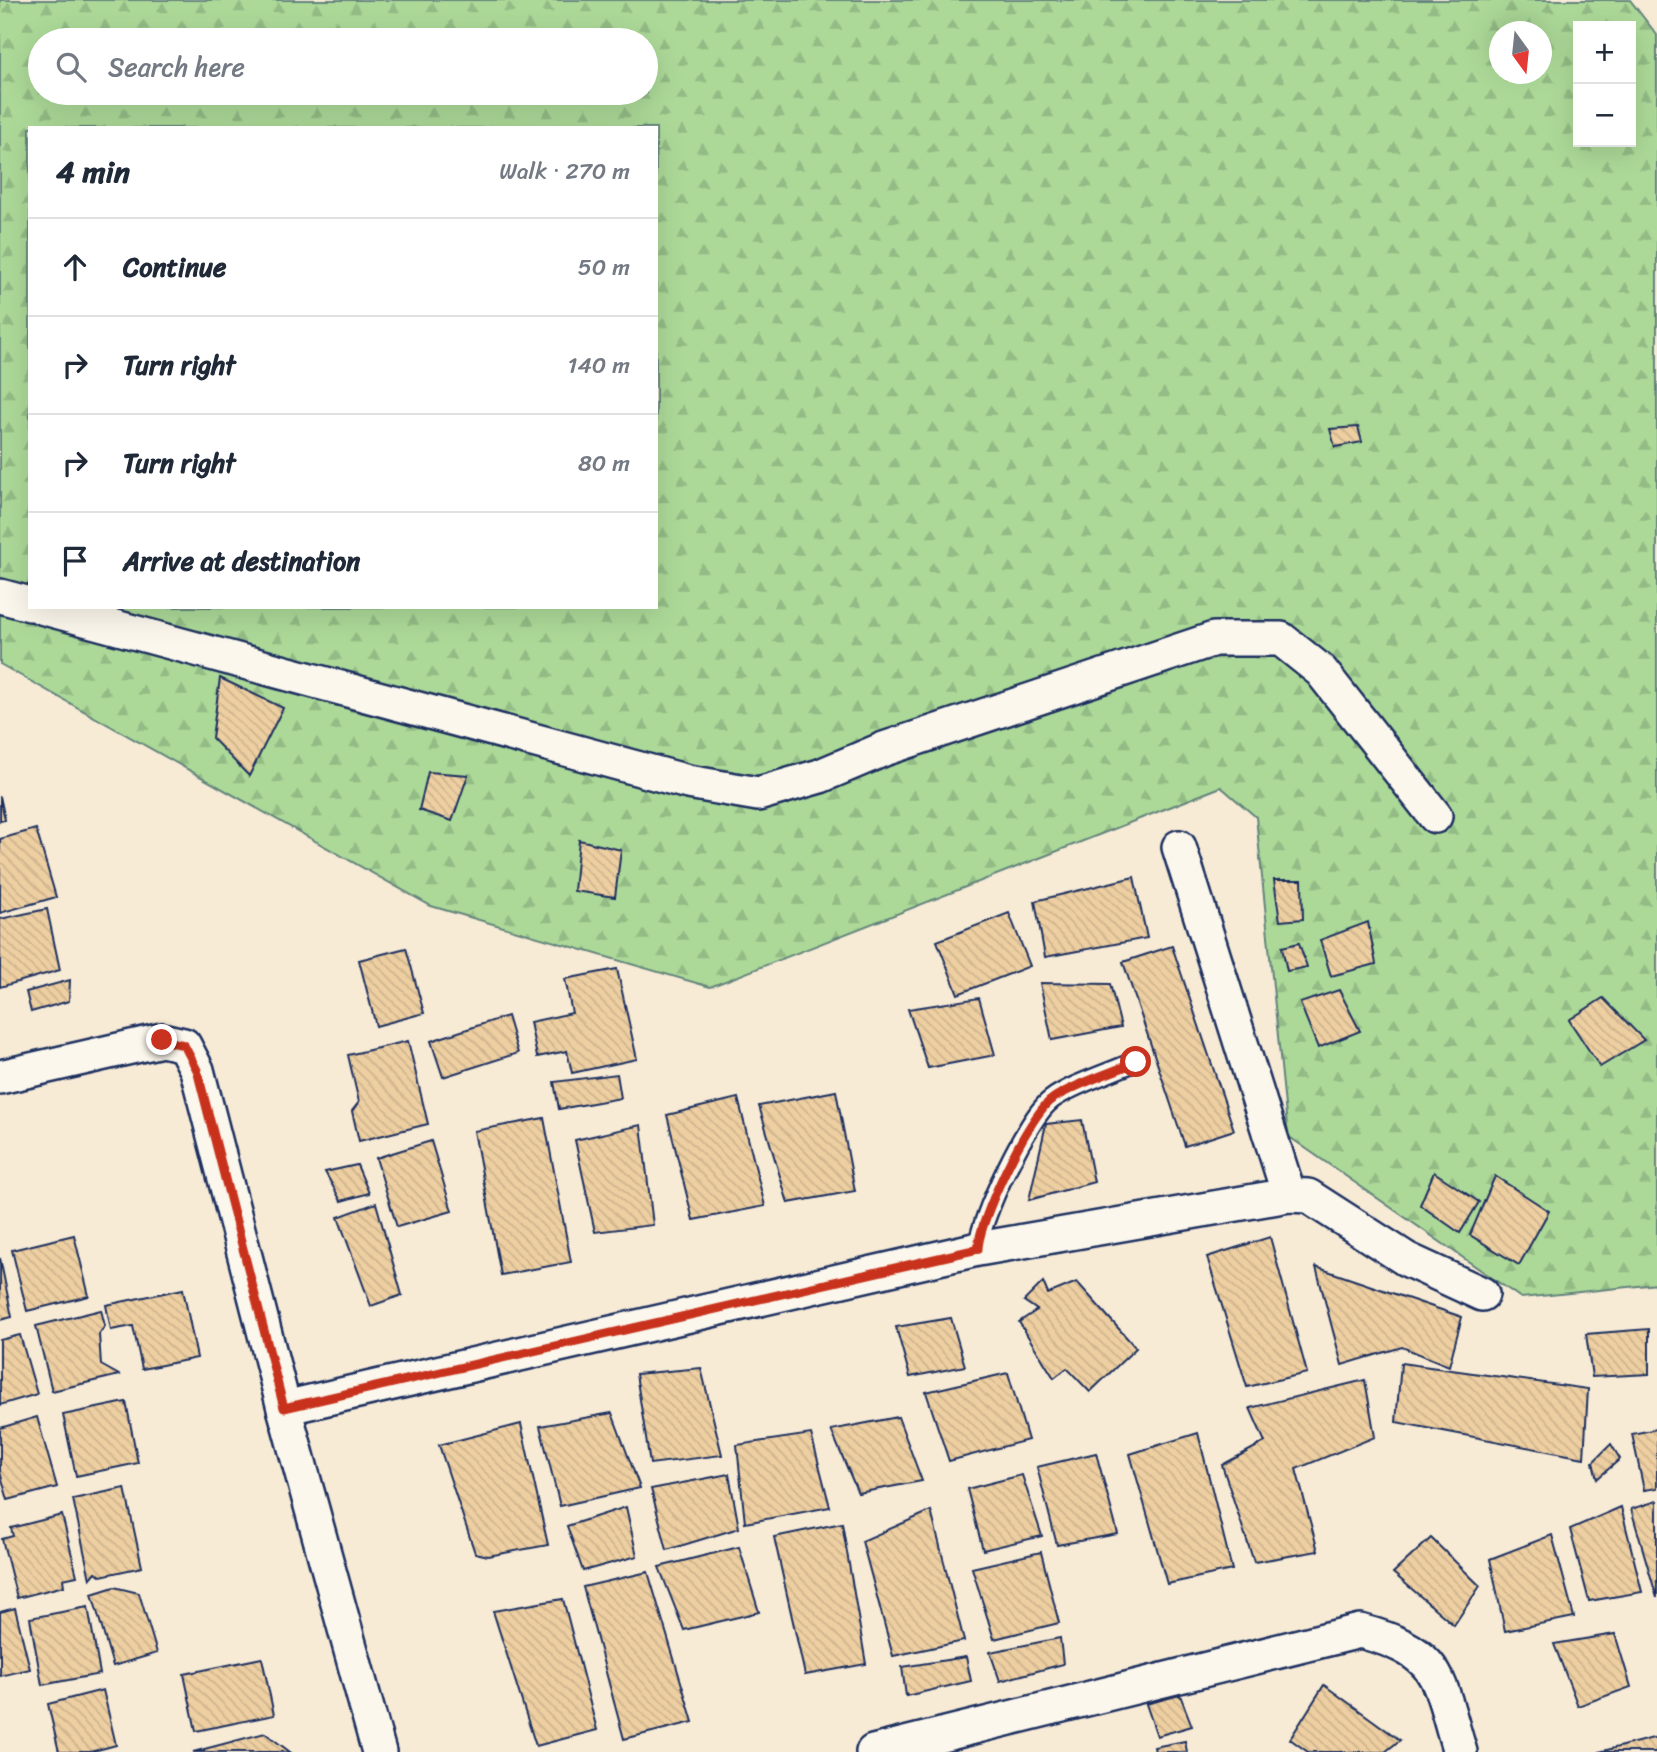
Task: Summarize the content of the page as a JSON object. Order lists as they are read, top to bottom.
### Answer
{
  "north": "bottom",
  "page": {
    "map_buttons": ["+", "−"],
    "search": "Search here",
    "heading": ["4 min", "Walk · 270 m"],
    "list": [
      ["Continue", "50 m"],
      ["Turn right", "140 m"],
      ["Turn right", "80 m"],
      "Arrive at destination"
    ]
  }
}
